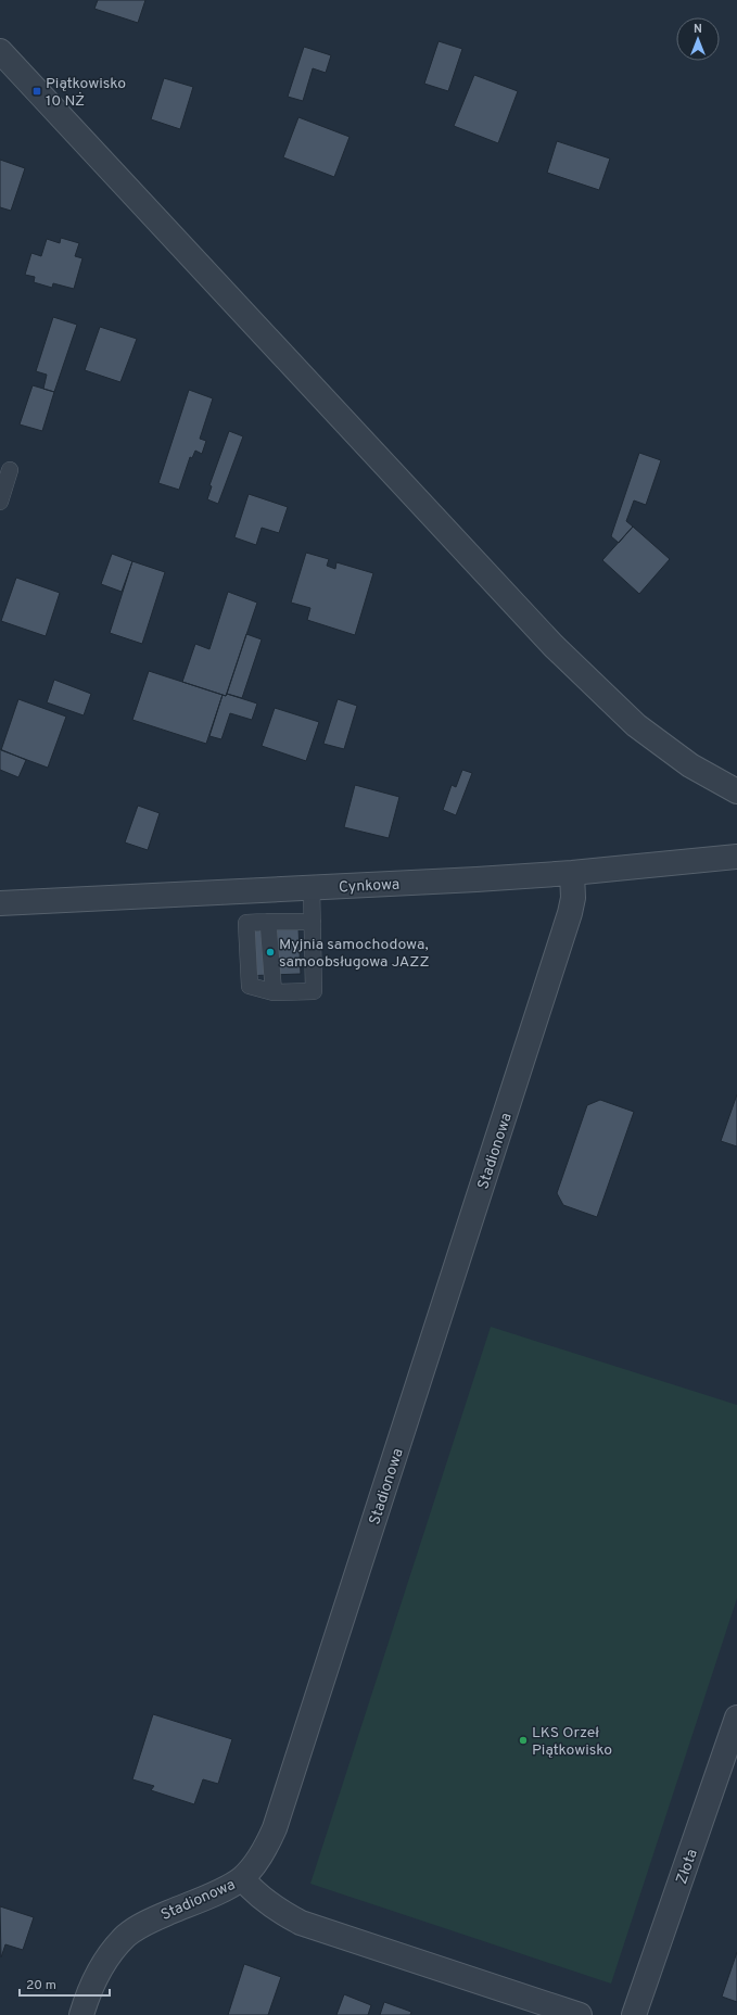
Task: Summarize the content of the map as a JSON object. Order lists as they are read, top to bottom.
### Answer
{
  "streets": {
    "street": ["Cynkowa", "Stadionowa", "Złota"]
  },
  "crossings": [
    ["Cynkowa", "Stadionowa"]
  ],
  "places": {
    "transit": ["Piątkowisko 10 NŻ"],
    "other": ["Myjnia samochodowa, samoobsługowa JAZZ", "LKS Orzeł Piątkowisko"]
  },
  "scale_bar": "20 m",
  "north": "top"
}
